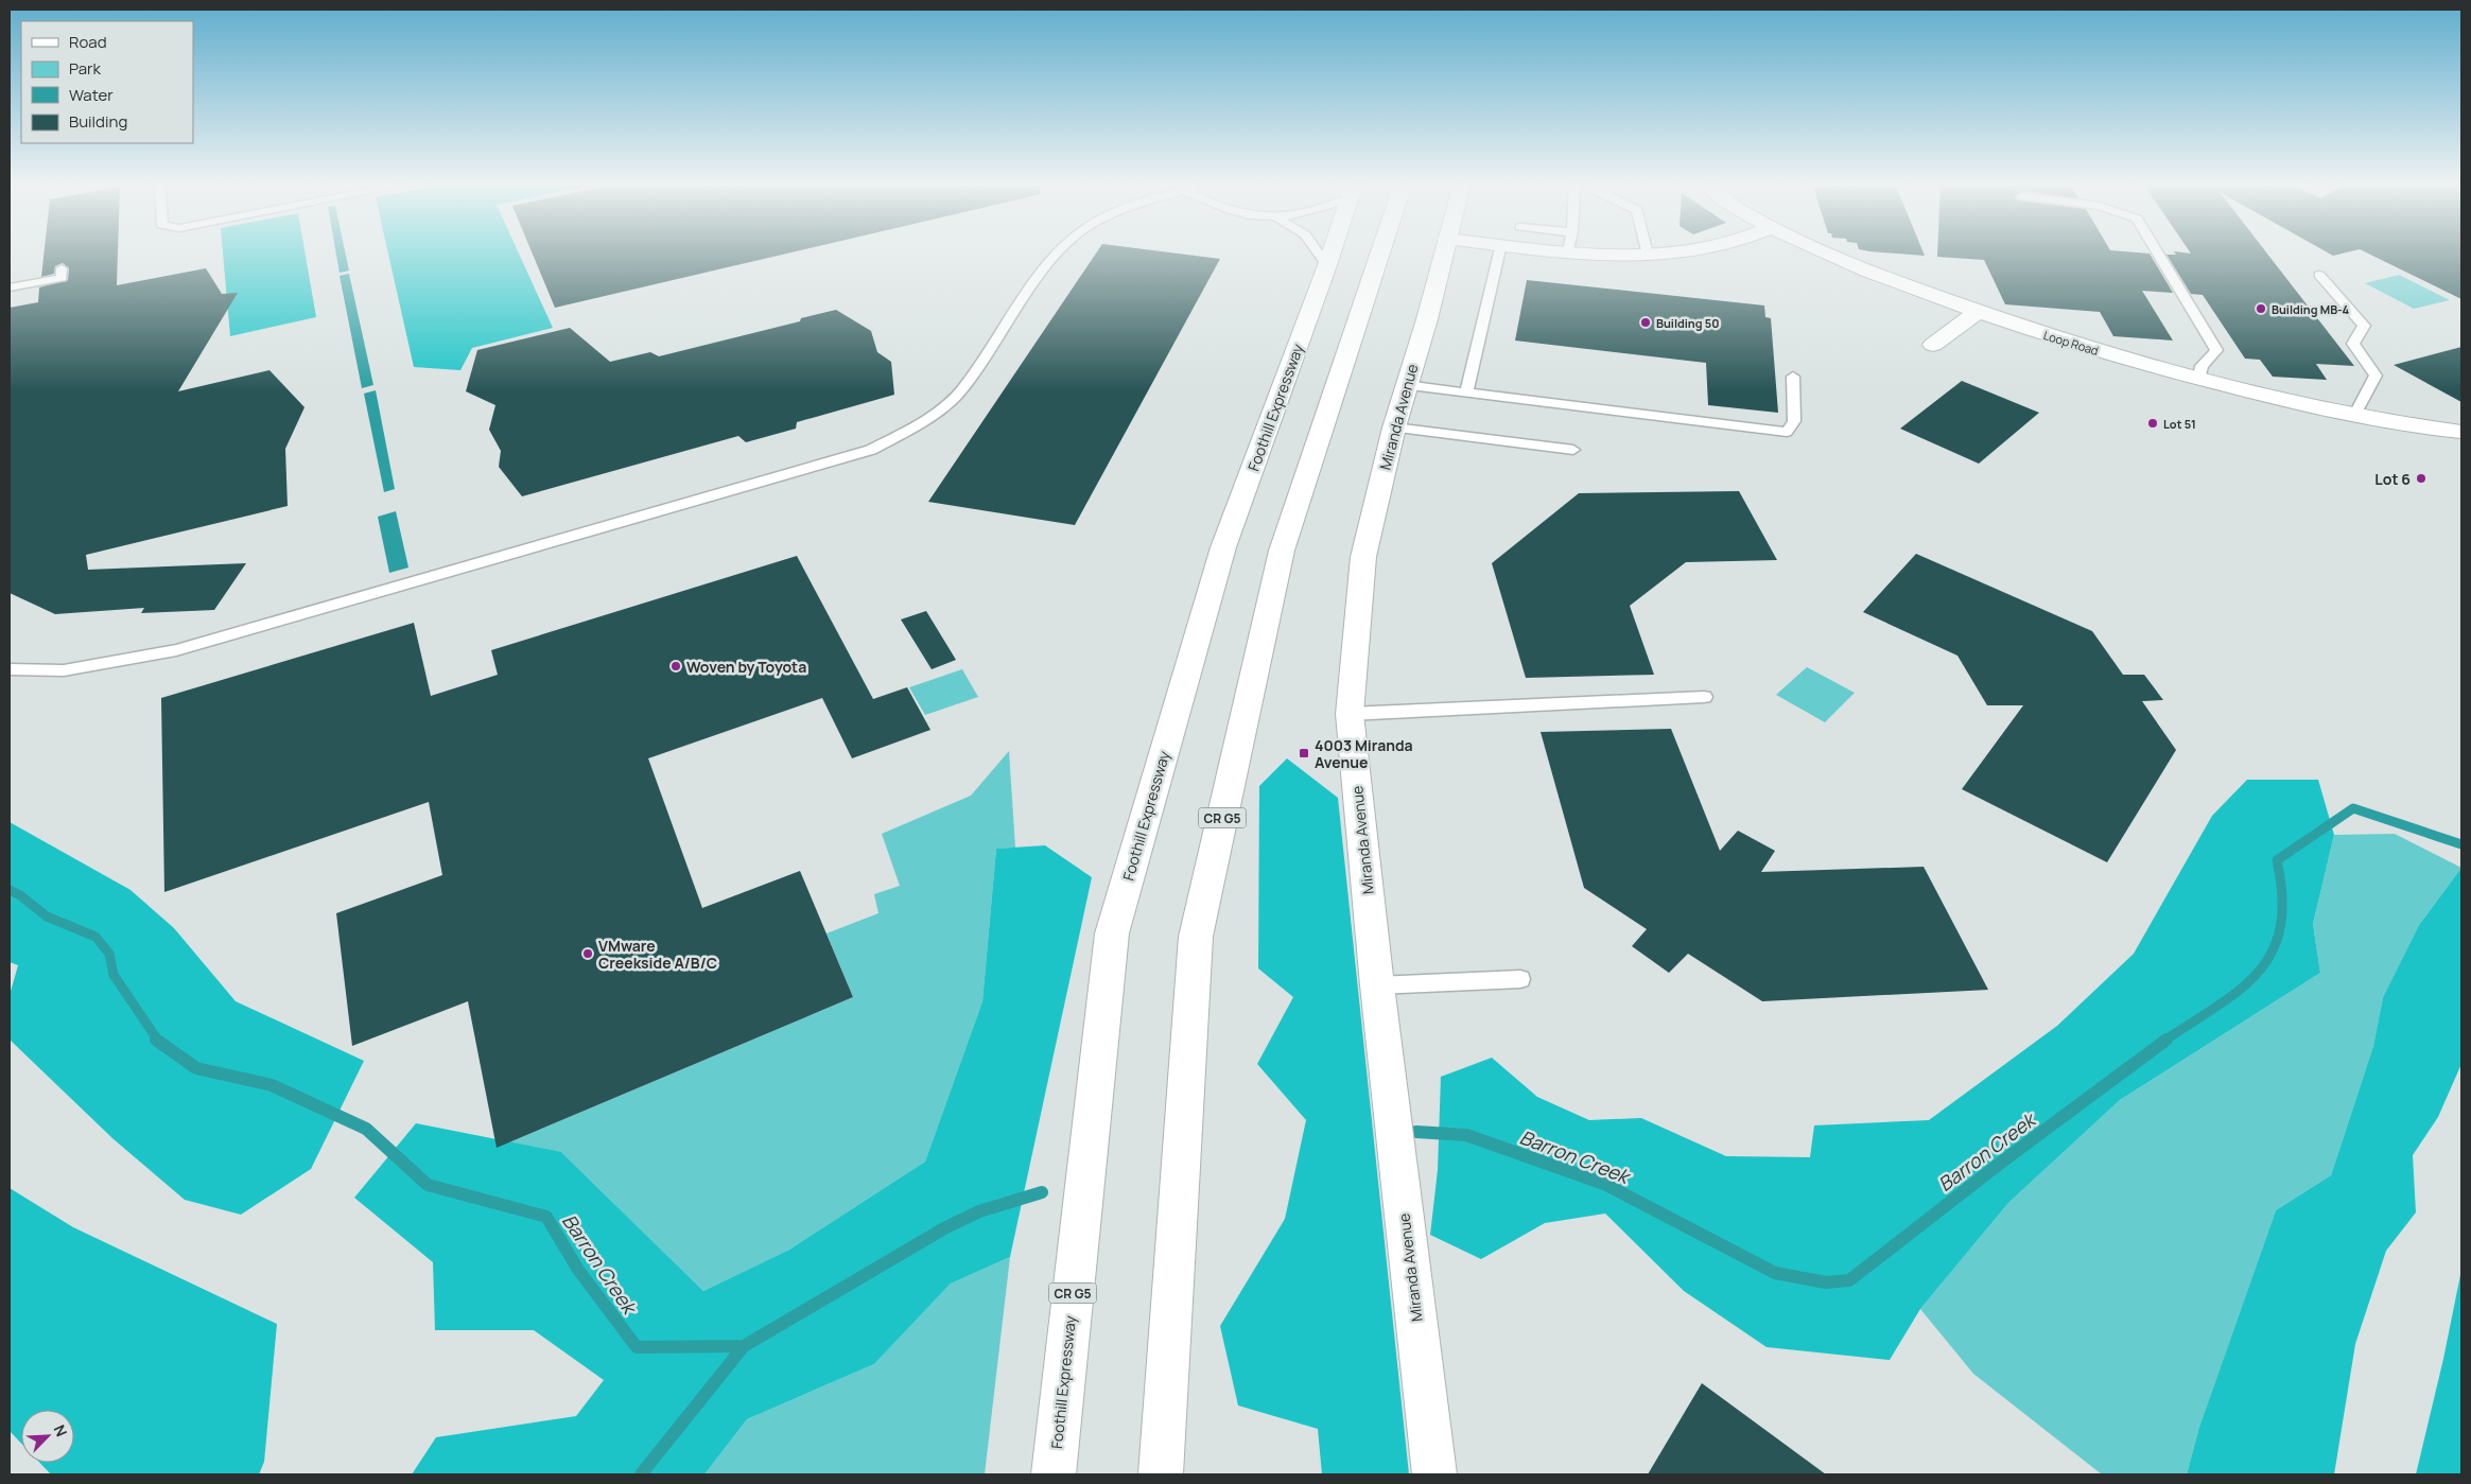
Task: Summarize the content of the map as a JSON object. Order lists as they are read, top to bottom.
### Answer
{
  "streets": {
    "main road": [
      "Loop Road",
      "Foothill Expressway",
      "Miranda Avenue",
      "CR G5"
    ]
  },
  "water": ["Barron Creek"],
  "places": {
    "other": [
      "Building MB-4",
      "Building 50",
      "Lot 51",
      "Lot 6",
      "Woven by Toyota",
      "VMware Creekside A/B/C"
    ],
    "transit": ["4003 Miranda Avenue"]
  },
  "legend": [
    "Road",
    "Park",
    "Water",
    "Building"
  ],
  "north": "top right"
}
